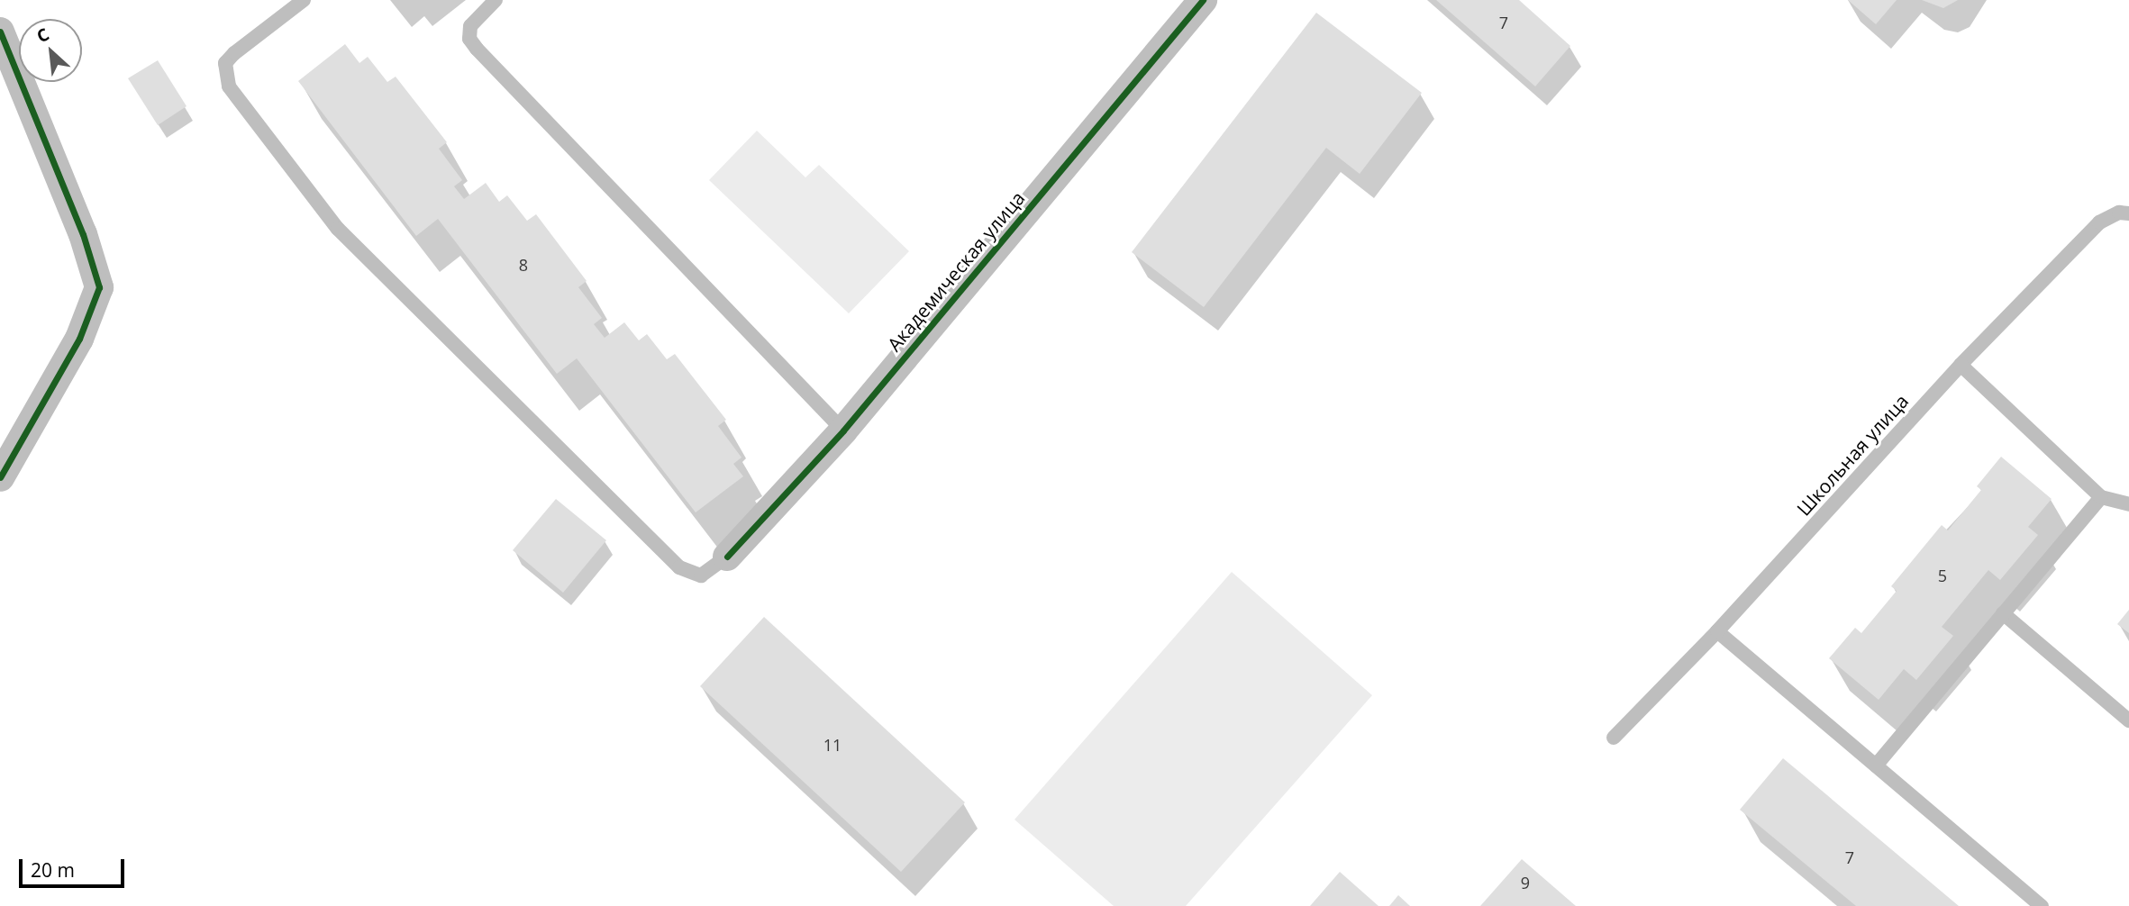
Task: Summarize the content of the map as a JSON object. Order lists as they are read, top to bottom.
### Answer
{
  "streets": {
    "street": ["Академическая улица"],
    "lane": ["Школьная улица"]
  },
  "house_numbers": [
    "7",
    "8",
    "5",
    "11",
    "7",
    "9"
  ],
  "scale_bar": "20 m",
  "north": "top left"
}
